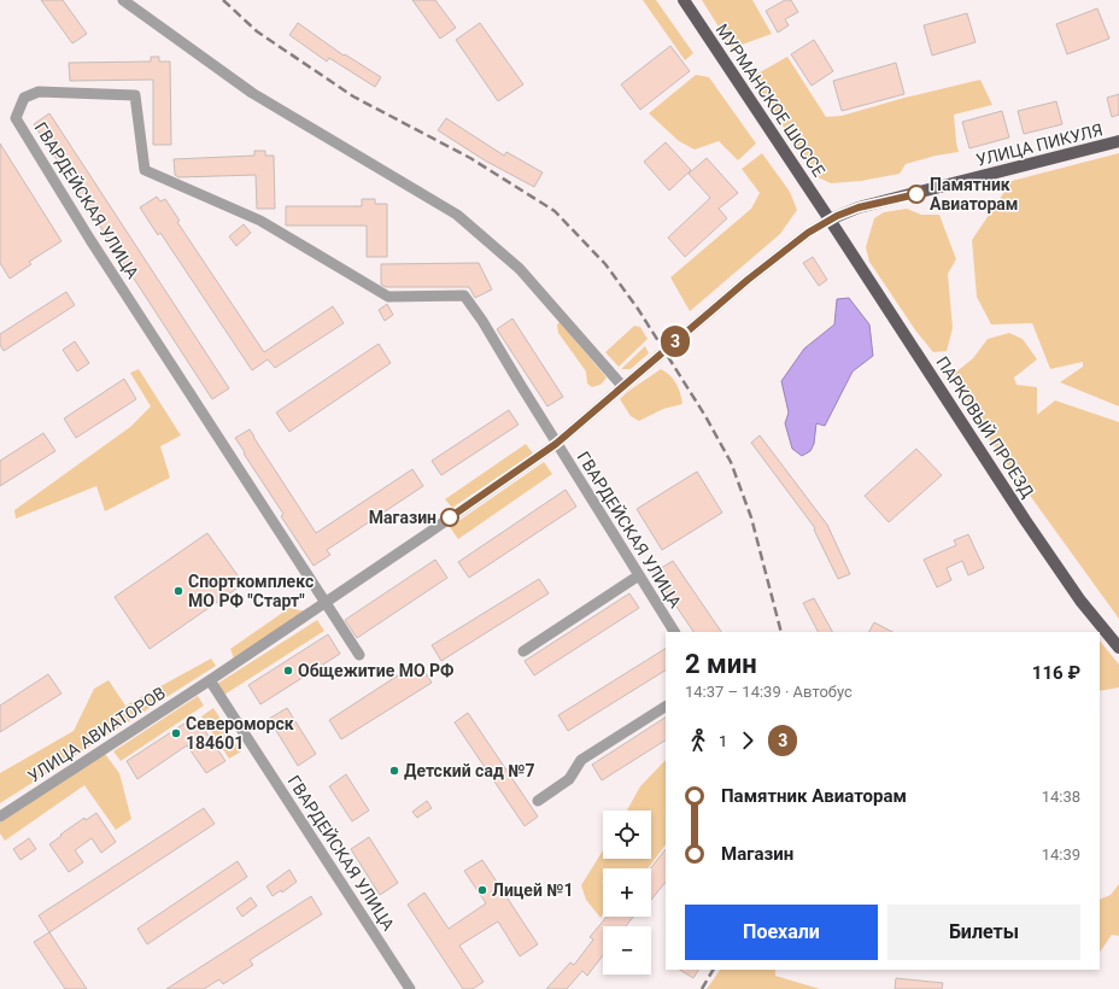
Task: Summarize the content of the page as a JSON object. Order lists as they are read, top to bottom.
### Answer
{
  "streets": {
    "main road": ["МУРМАНСКОЕ ШОССЕ", "УЛИЦА ПИКУЛЯ", "ПАРКОВЫЙ ПРОЕЗД"],
    "street": ["ГВАРДЕЙСКАЯ УЛИЦА", "УЛИЦА АВИАТОРОВ"]
  },
  "crossings": [
    ["МУРМАНСКОЕ ШОССЕ", "УЛИЦА ПИКУЛЯ"],
    ["МУРМАНСКОЕ ШОССЕ", "ГВАРДЕЙСКАЯ УЛИЦА"],
    ["МУРМАНСКОЕ ШОССЕ", "ПАРКОВЫЙ ПРОЕЗД"],
    ["УЛИЦА ПИКУЛЯ", "ГВАРДЕЙСКАЯ УЛИЦА"],
    ["УЛИЦА ПИКУЛЯ", "ПАРКОВЫЙ ПРОЕЗД"],
    ["ГВАРДЕЙСКАЯ УЛИЦА", "ПАРКОВЫЙ ПРОЕЗД"],
    ["ГВАРДЕЙСКАЯ УЛИЦА", "УЛИЦА АВИАТОРОВ"]
  ],
  "places": [
    "Памятник Авиаторам",
    "Магазин",
    "Спорткомплекс МО РФ \"Старт\"",
    "Общежитие МО РФ",
    "Североморск 184601",
    "Детский сад №7",
    "Лицей №1"
  ],
  "lines": ["bus line 3"],
  "page": {
    "on_map": "3",
    "heading": ["2 мин", "14:37 – 14:39 · Автобус", "116 ₽"],
    "legs": ["1", "3"],
    "list": [
      {
        "name": "Памятник Авиаторам",
        "value": "14:38"
      },
      {
        "name": "Магазин",
        "value": "14:39"
      }
    ],
    "map_buttons": ["+", "−"],
    "buttons": ["Поехали", "Билеты"]
  }
}
